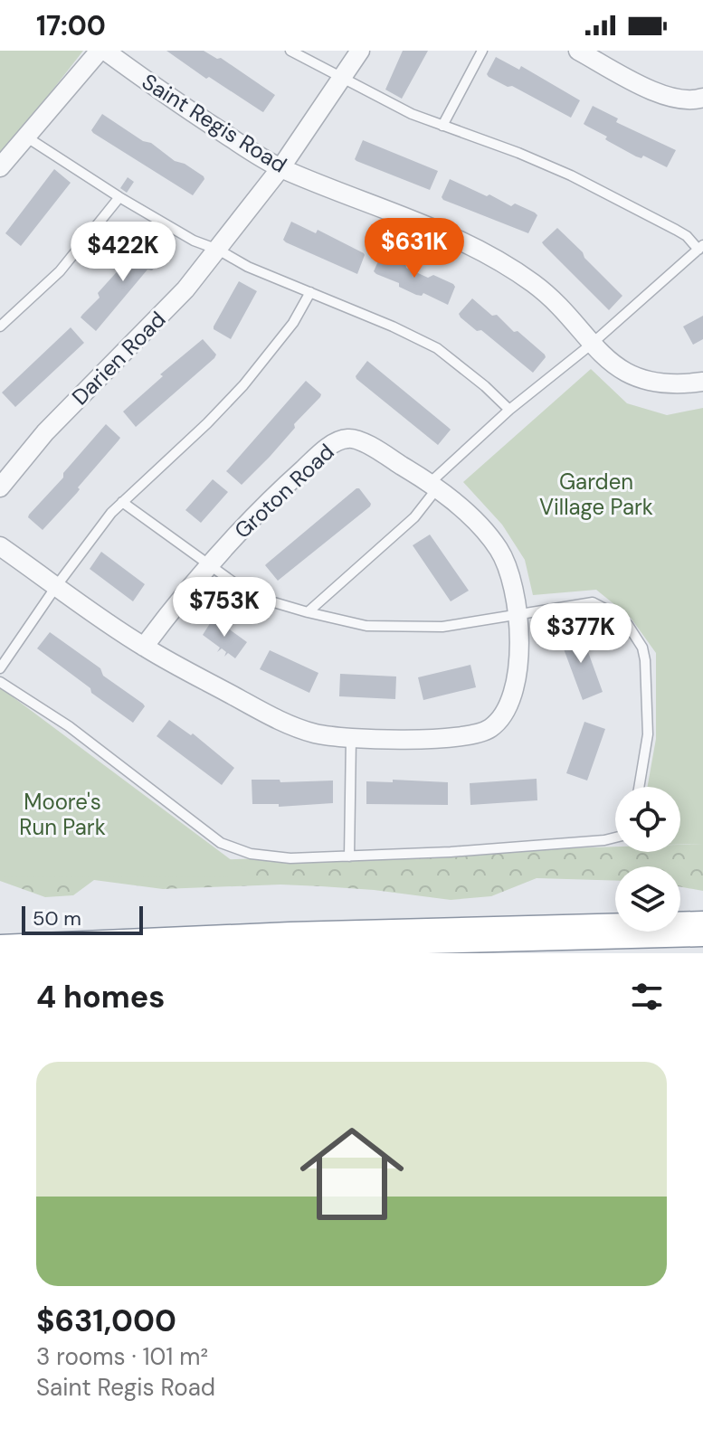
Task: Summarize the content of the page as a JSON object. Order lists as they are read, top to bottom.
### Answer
{
  "streets": {
    "street": ["Saint Regis Road", "Darien Road", "Groton Road"]
  },
  "crossings": [
    ["Saint Regis Road", "Darien Road"]
  ],
  "parks": ["Garden Village Park", "Moore's Run Park"],
  "scale_bar": "50 m",
  "page": {
    "status": "17:00",
    "price": [
      "$631K",
      "$422K",
      "$753K",
      "$377K"
    ],
    "scale": "50 m",
    "heading": "4 homes",
    "list": [
      {
        "name": "$631,000",
        "note": "3 rooms · 101 m² · Saint Regis Road"
      }
    ]
  }
}
